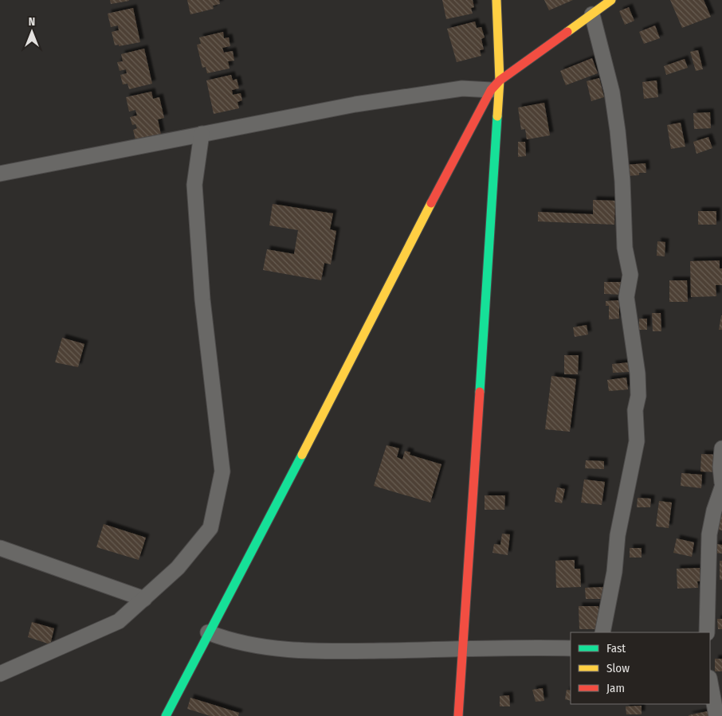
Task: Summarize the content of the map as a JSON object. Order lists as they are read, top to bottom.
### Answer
{
  "legend": ["Fast", "Slow", "Jam"],
  "north": "top"
}
